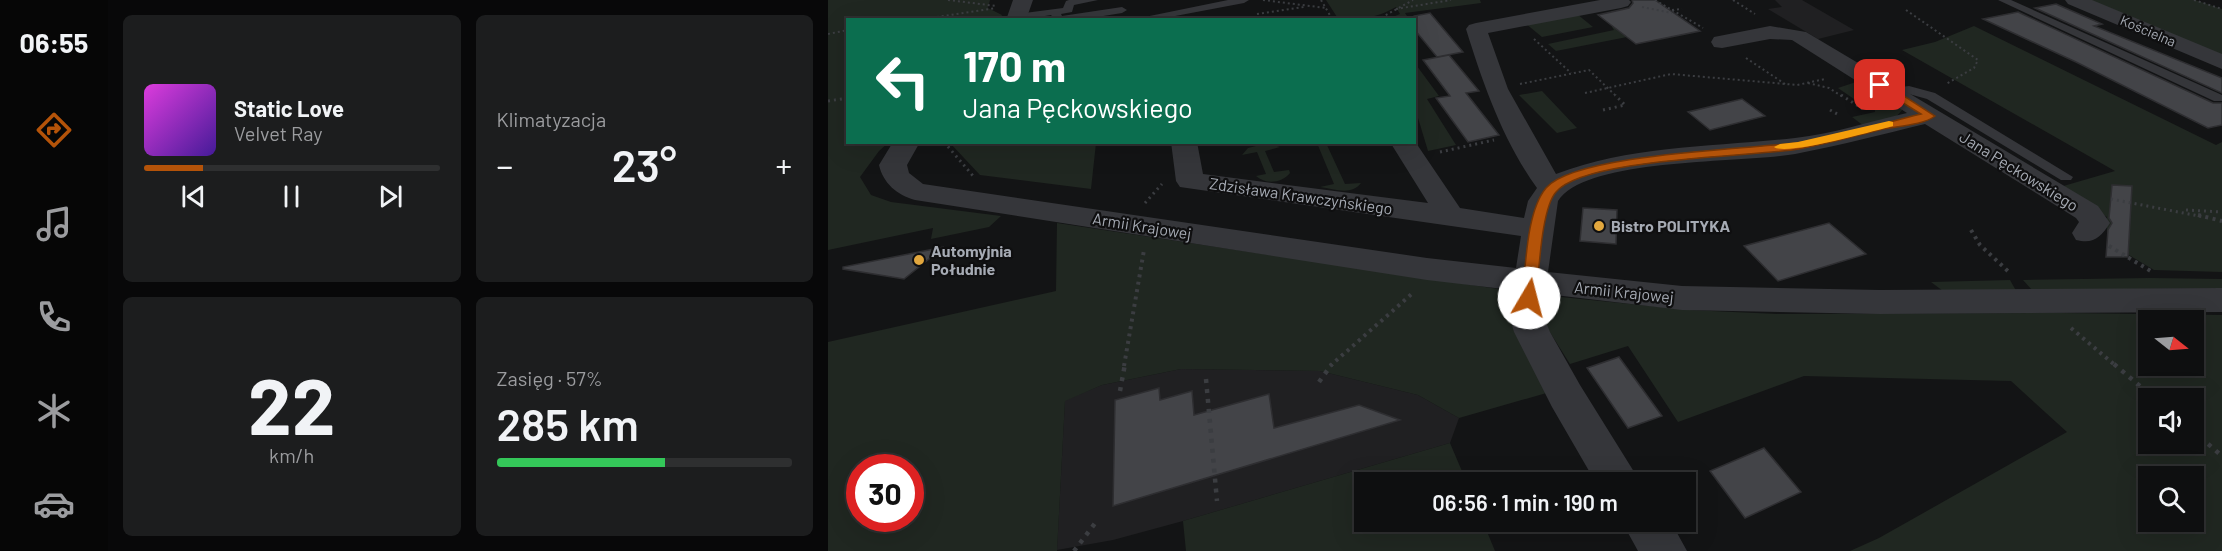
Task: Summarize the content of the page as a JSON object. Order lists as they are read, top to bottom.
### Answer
{
  "streets": {
    "street": [
      "Kościelna",
      "Jana Pęckowskiego",
      "Zdzisława Krawczyńskiego",
      "Armii Krajowej"
    ]
  },
  "places": ["Bistro POLITYKA", "Automyjnia Południe"],
  "north": "right",
  "page": {
    "tabs": "06:55",
    "tile": [
      "Klimatyzacja",
      ["22", "km/h"],
      ["Zasięg · 57%", "285 km"]
    ],
    "turn": ["170 m", "Jana Pęckowskiego"],
    "song": ["Static Love", "Velvet Ray"],
    "heat": ["−", "23°", "+"],
    "limit": "30",
    "trip": "06:56 · 1 min · 190 m"
  }
}
